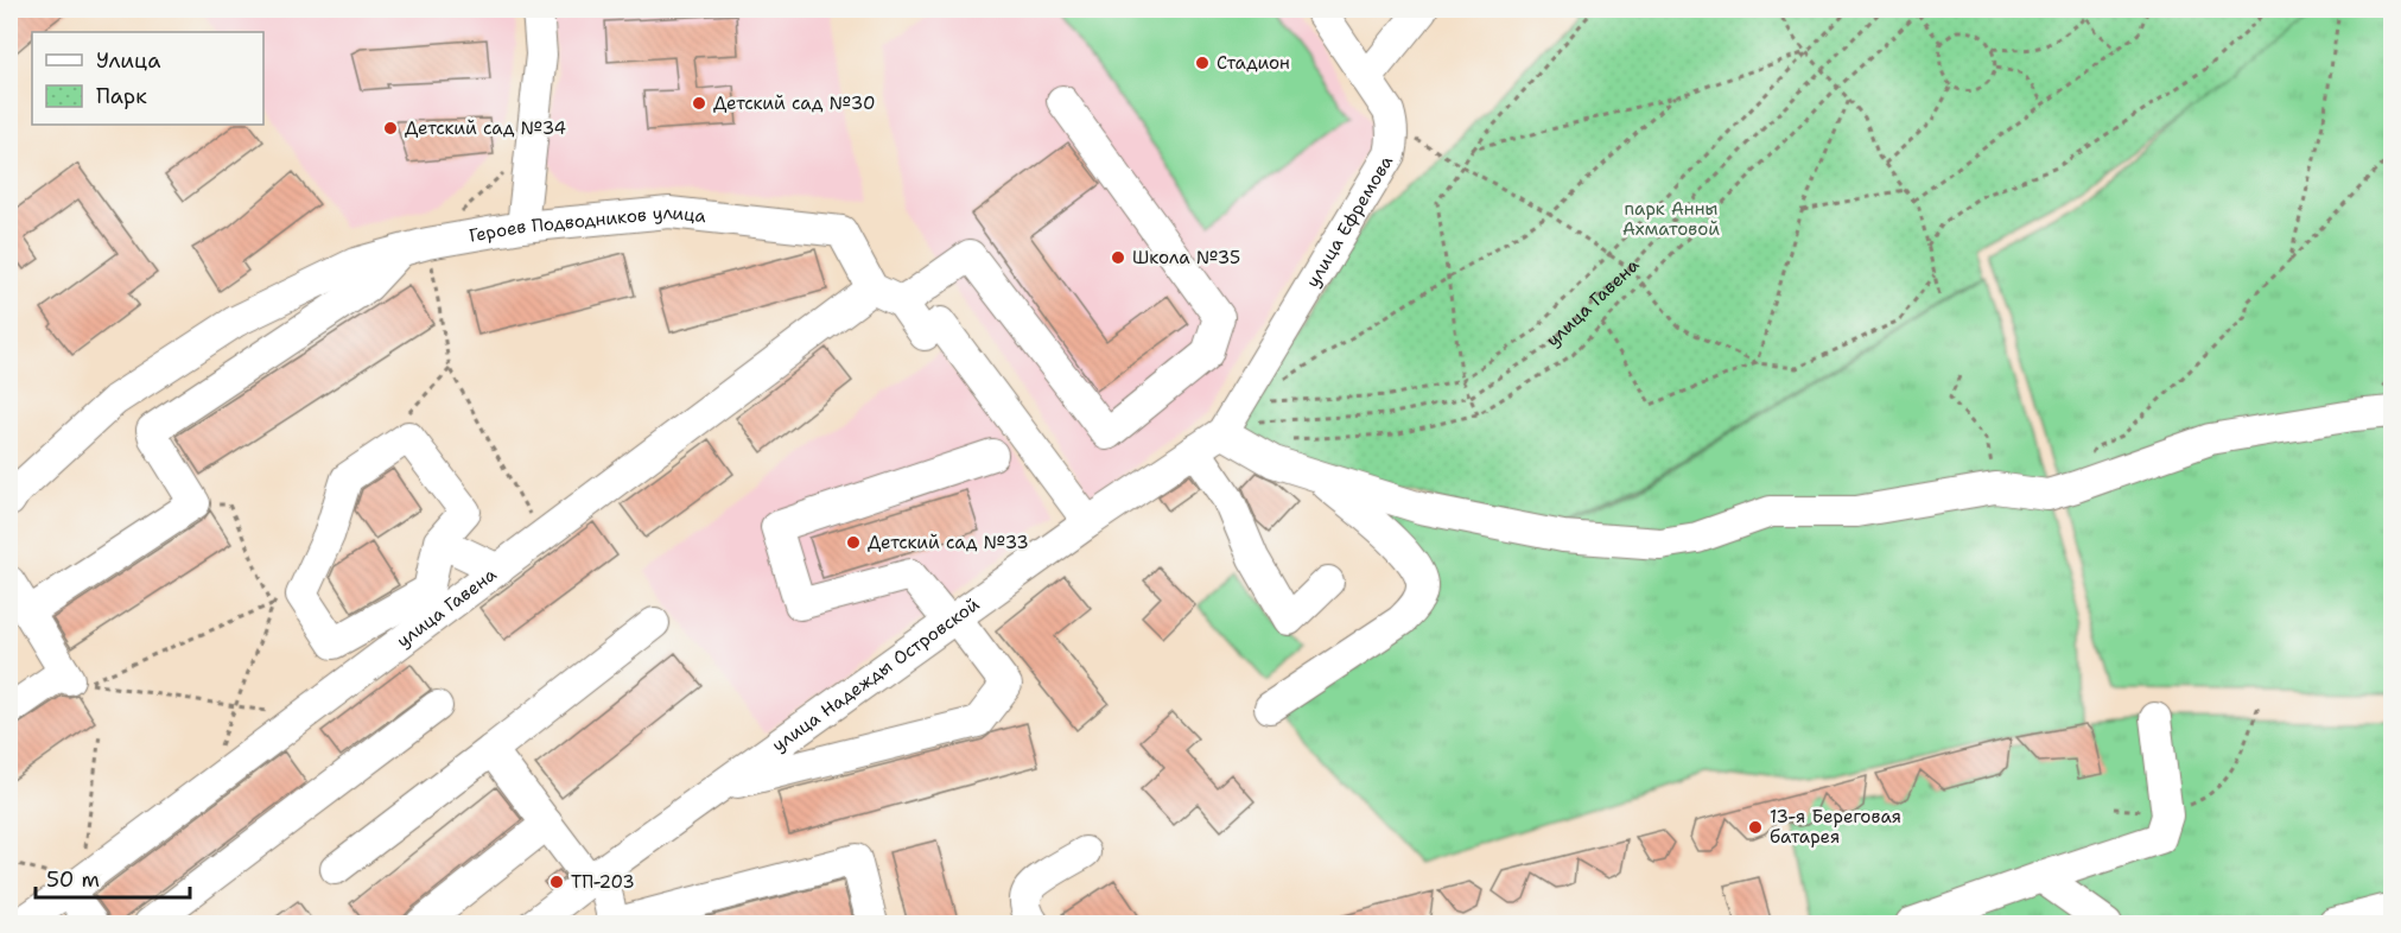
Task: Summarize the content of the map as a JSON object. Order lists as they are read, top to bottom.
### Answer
{
  "streets": {
    "street": [
      "улица Ефремова",
      "Героев Подводников улица",
      "улица Гавена",
      "улица Надежды Островской"
    ]
  },
  "crossings": [
    ["улица Ефремова", "улица Гавена"],
    ["улица Ефремова", "улица Надежды Островской"],
    ["Героев Подводников улица", "улица Гавена"],
    ["улица Гавена", "улица Надежды Островской"]
  ],
  "parks": ["парк Анны Ахматовой"],
  "places": [
    "Стадион",
    "Детский сад №30",
    "Детский сад №34",
    "Школа №35",
    "Детский сад №33",
    "13-я Береговая батарея",
    "ТП-203"
  ],
  "legend": ["Улица", "Парк"],
  "scale_bar": "50 m"
}
